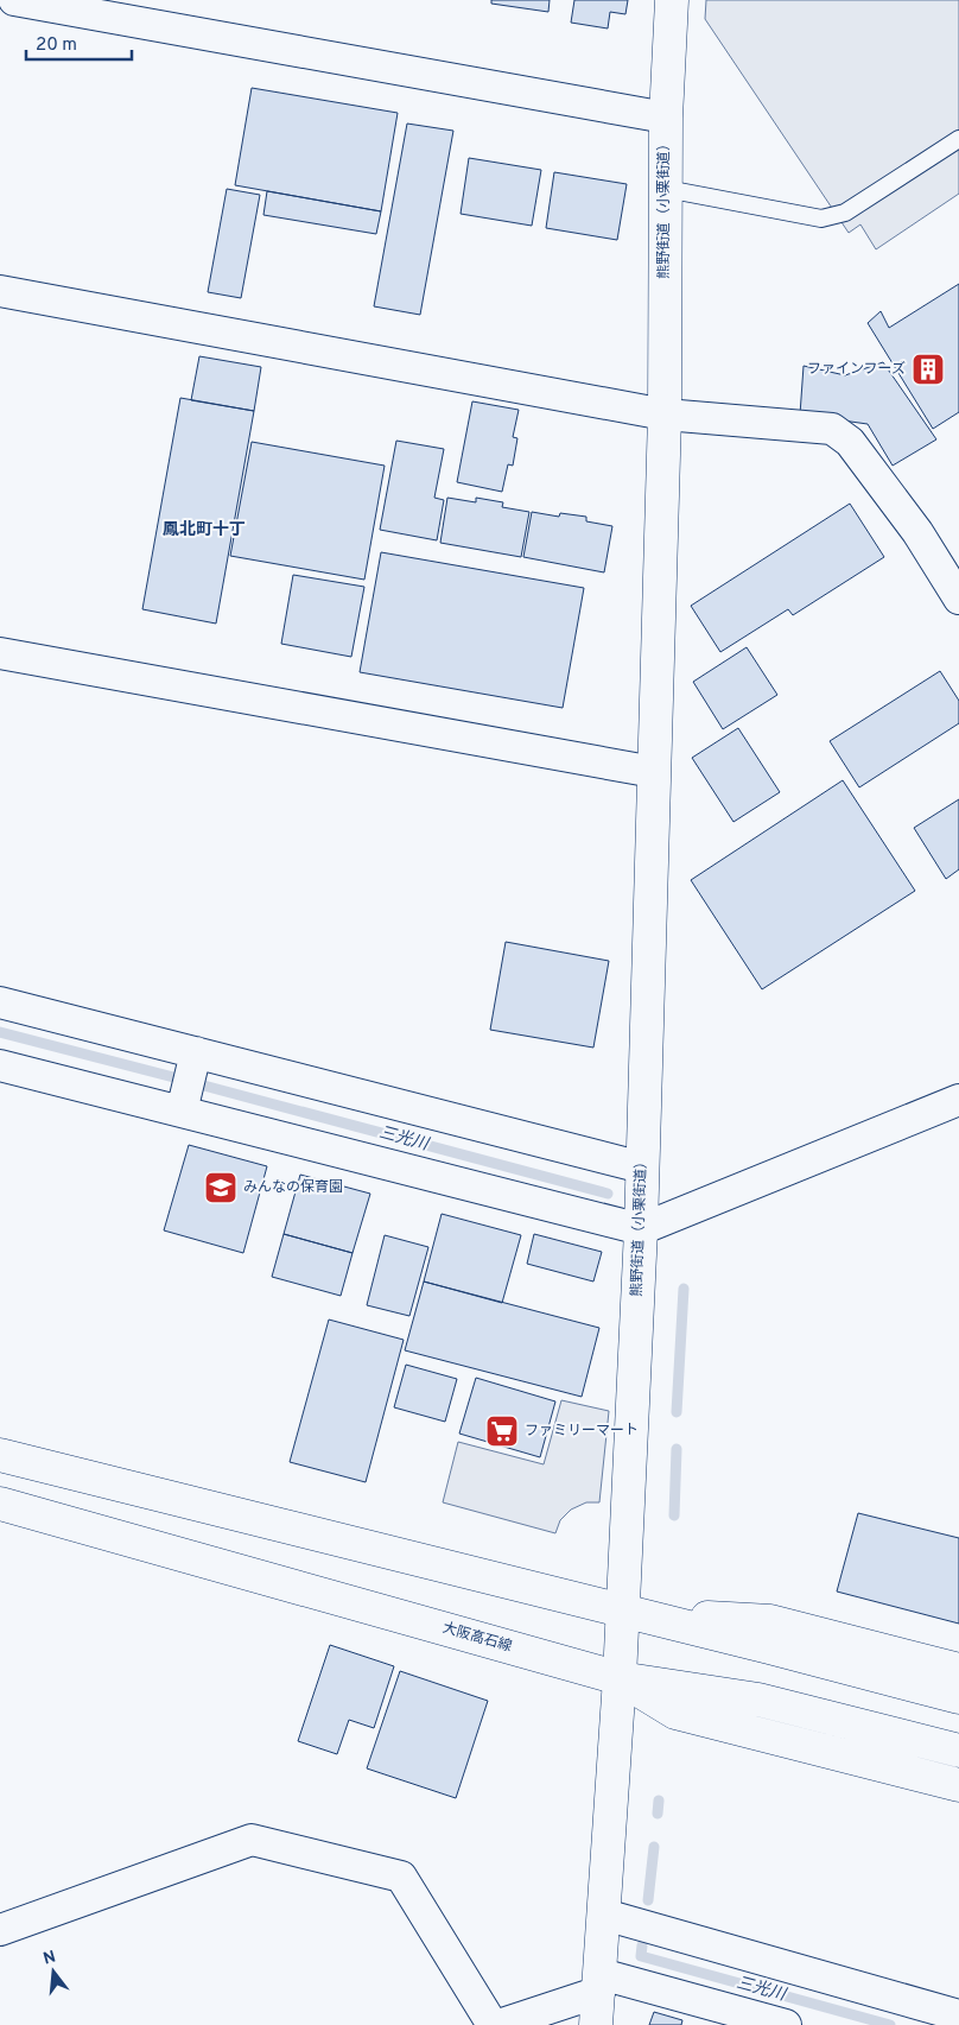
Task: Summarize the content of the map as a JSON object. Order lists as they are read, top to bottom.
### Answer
{
  "streets": {
    "main road": ["熊野街道（小栗街道）", "大阪高石線"]
  },
  "crossings": [
    ["熊野街道（小栗街道）", "大阪高石線"]
  ],
  "districts": ["鳳北町十丁"],
  "water": ["三光川"],
  "places": {
    "building": ["ファインフーズ"],
    "school or university": ["みんなの保育園"],
    "supermarket": ["ファミリーマート"]
  },
  "scale_bar": "20 m",
  "north": "top"
}
